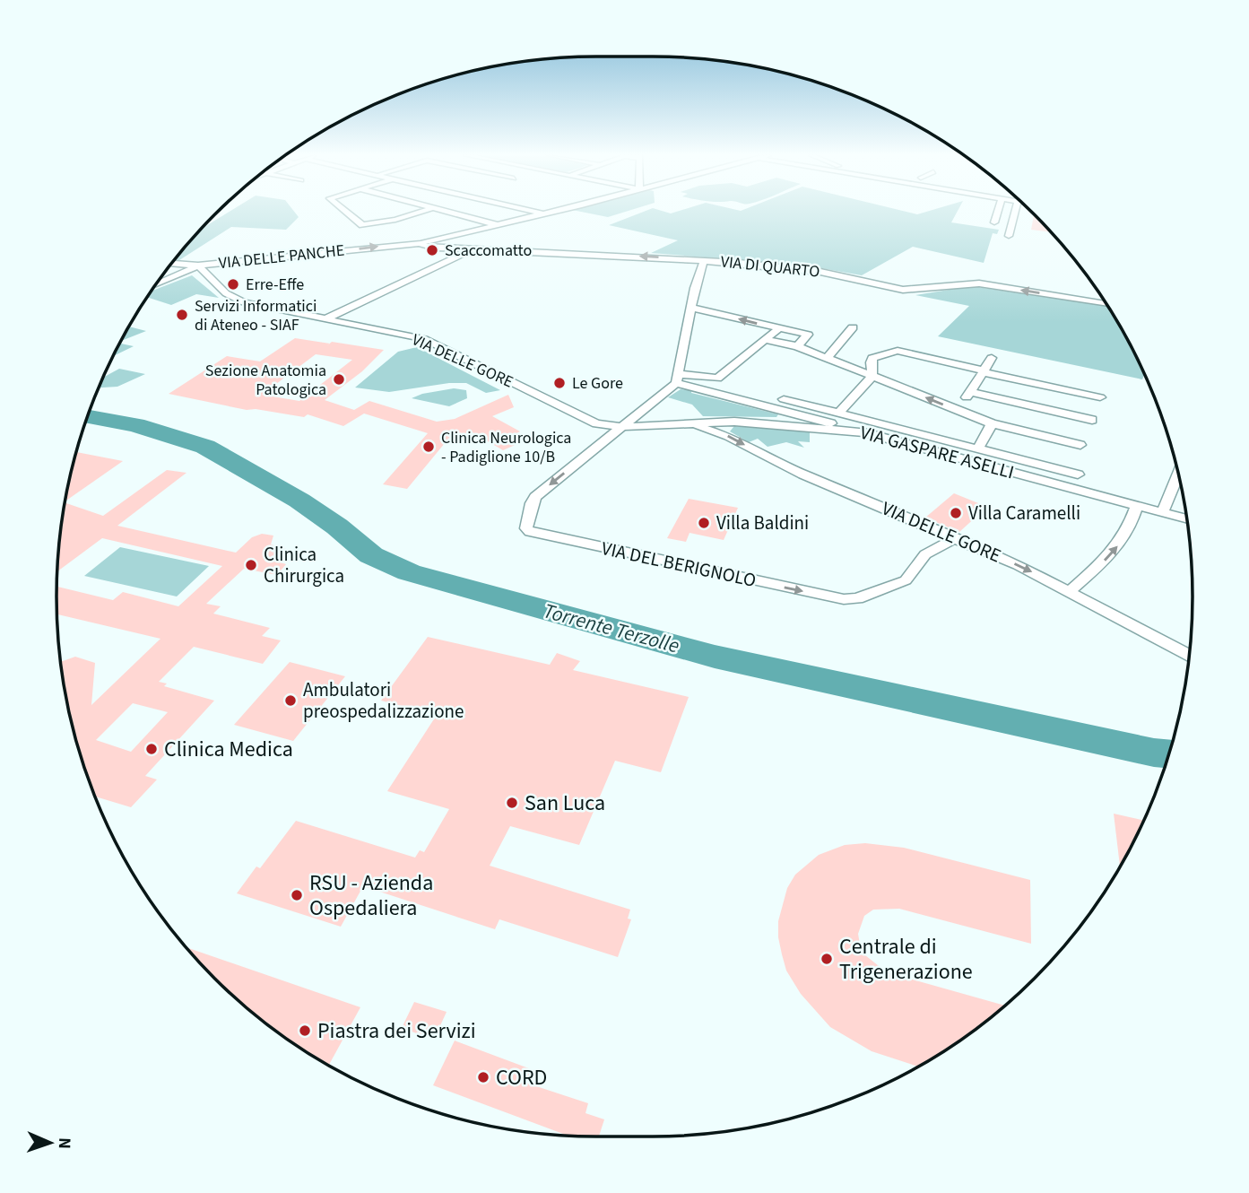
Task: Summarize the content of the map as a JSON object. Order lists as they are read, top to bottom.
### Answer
{
  "streets": {
    "street": [
      "VIA DELLE PANCHE",
      "VIA DI QUARTO",
      "VIA DELLE GORE",
      "VIA GASPARE ASELLI",
      "VIA DEL BERIGNOLO"
    ]
  },
  "crossings": [
    ["VIA DELLE PANCHE", "VIA DI QUARTO"],
    ["VIA DELLE PANCHE", "VIA DELLE GORE"],
    ["VIA DELLE GORE", "VIA DEL BERIGNOLO"]
  ],
  "water": ["Torrente Terzolle"],
  "places": [
    "Scaccomatto",
    "Erre-Effe",
    "Servizi Informatici di Ateneo - SIAF",
    "Sezione Anatomia Patologica",
    "Le Gore",
    "Clinica Neurologica - Padiglione 10/B",
    "Villa Caramelli",
    "Villa Baldini",
    "Clinica Chirurgica",
    "Ambulatori preospedalizzazione",
    "Clinica Medica",
    "San Luca",
    "RSU - Azienda Ospedaliera",
    "Centrale di Trigenerazione",
    "Piastra dei Servizi",
    "CORD"
  ],
  "north": "right"
}
